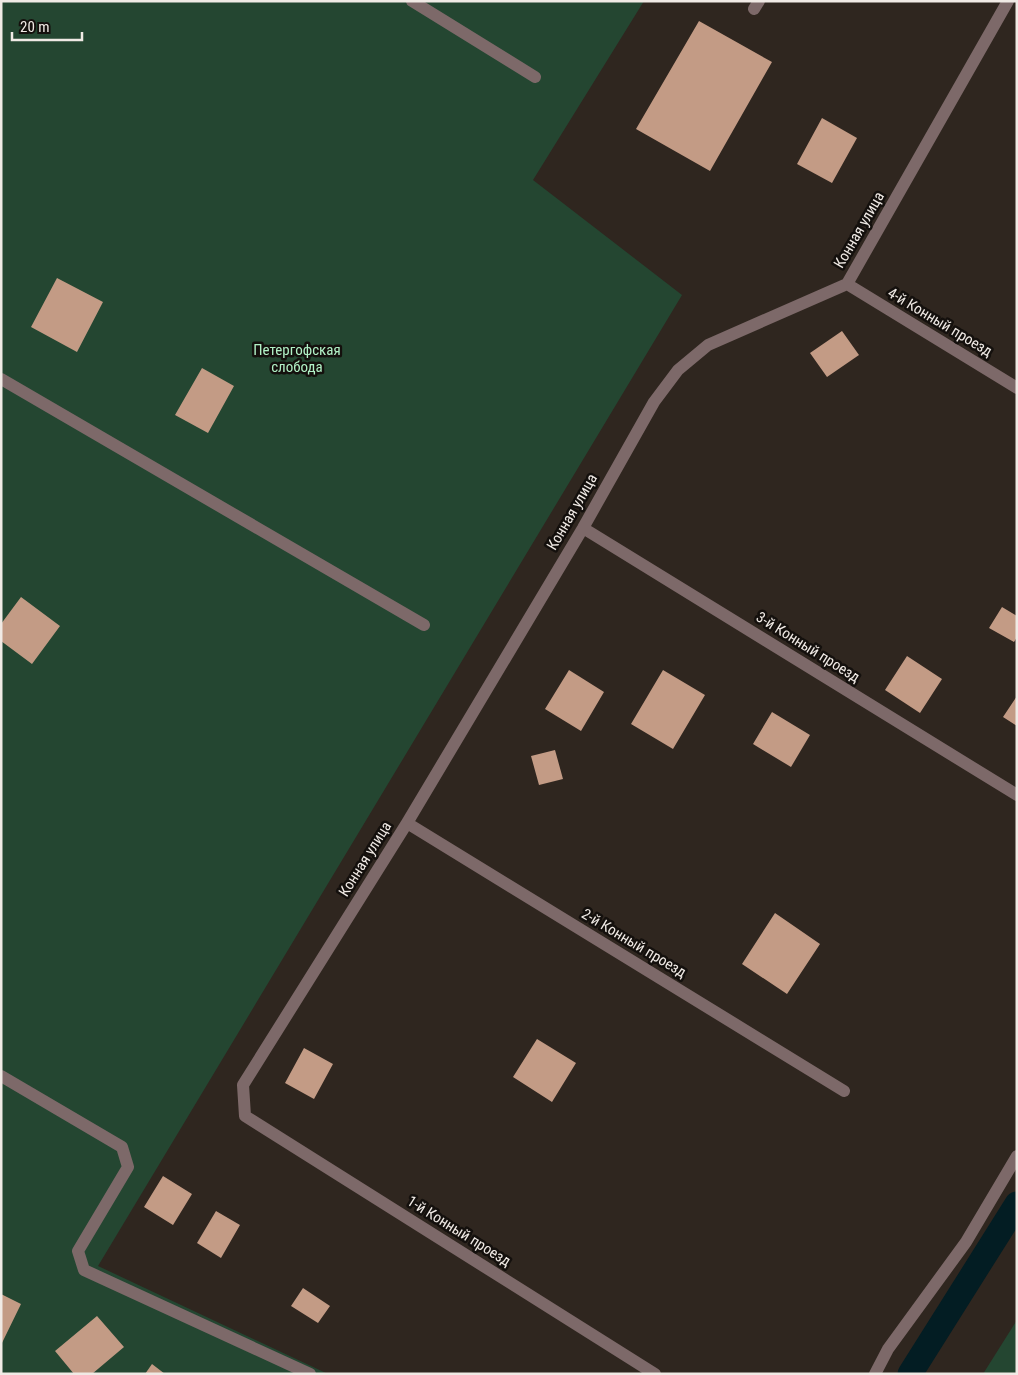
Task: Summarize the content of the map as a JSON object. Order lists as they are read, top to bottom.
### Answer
{
  "streets": {
    "street": [
      "Конная улица",
      "4-й Конный проезд",
      "3-й Конный проезд",
      "2-й Конный проезд",
      "1-й Конный проезд"
    ]
  },
  "crossings": [
    ["Конная улица", "4-й Конный проезд"],
    ["Конная улица", "3-й Конный проезд"],
    ["Конная улица", "2-й Конный проезд"],
    ["Конная улица", "1-й Конный проезд"]
  ],
  "parks": ["Петергофская слобода"],
  "scale_bar": "20 m"
}
